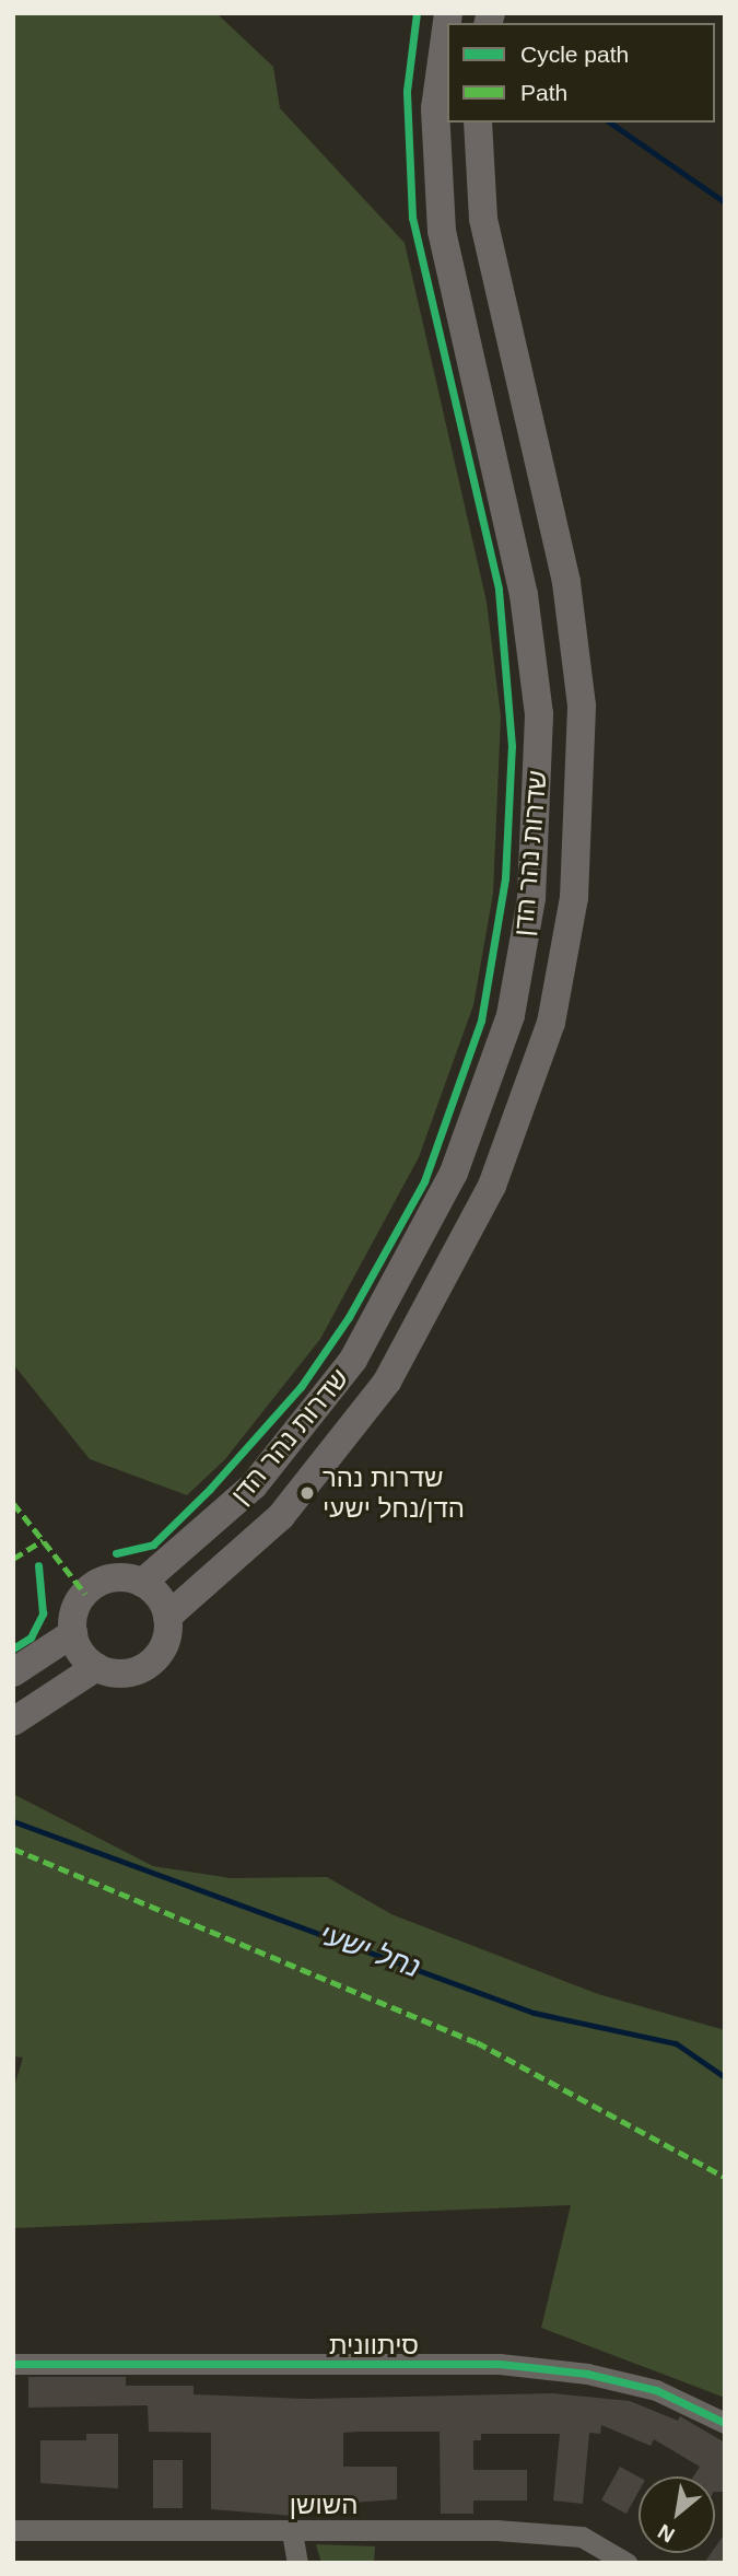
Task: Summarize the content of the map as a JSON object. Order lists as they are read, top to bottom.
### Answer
{
  "streets": {
    "main road": ["שדרות נהר הדן"],
    "street": ["סיתוונית", "השושן"]
  },
  "water": ["נחל ישעי"],
  "places": ["שדרות נהר הדן/נחל ישעי"],
  "legend": ["Cycle path", "Path"],
  "north": "bottom left"
}
